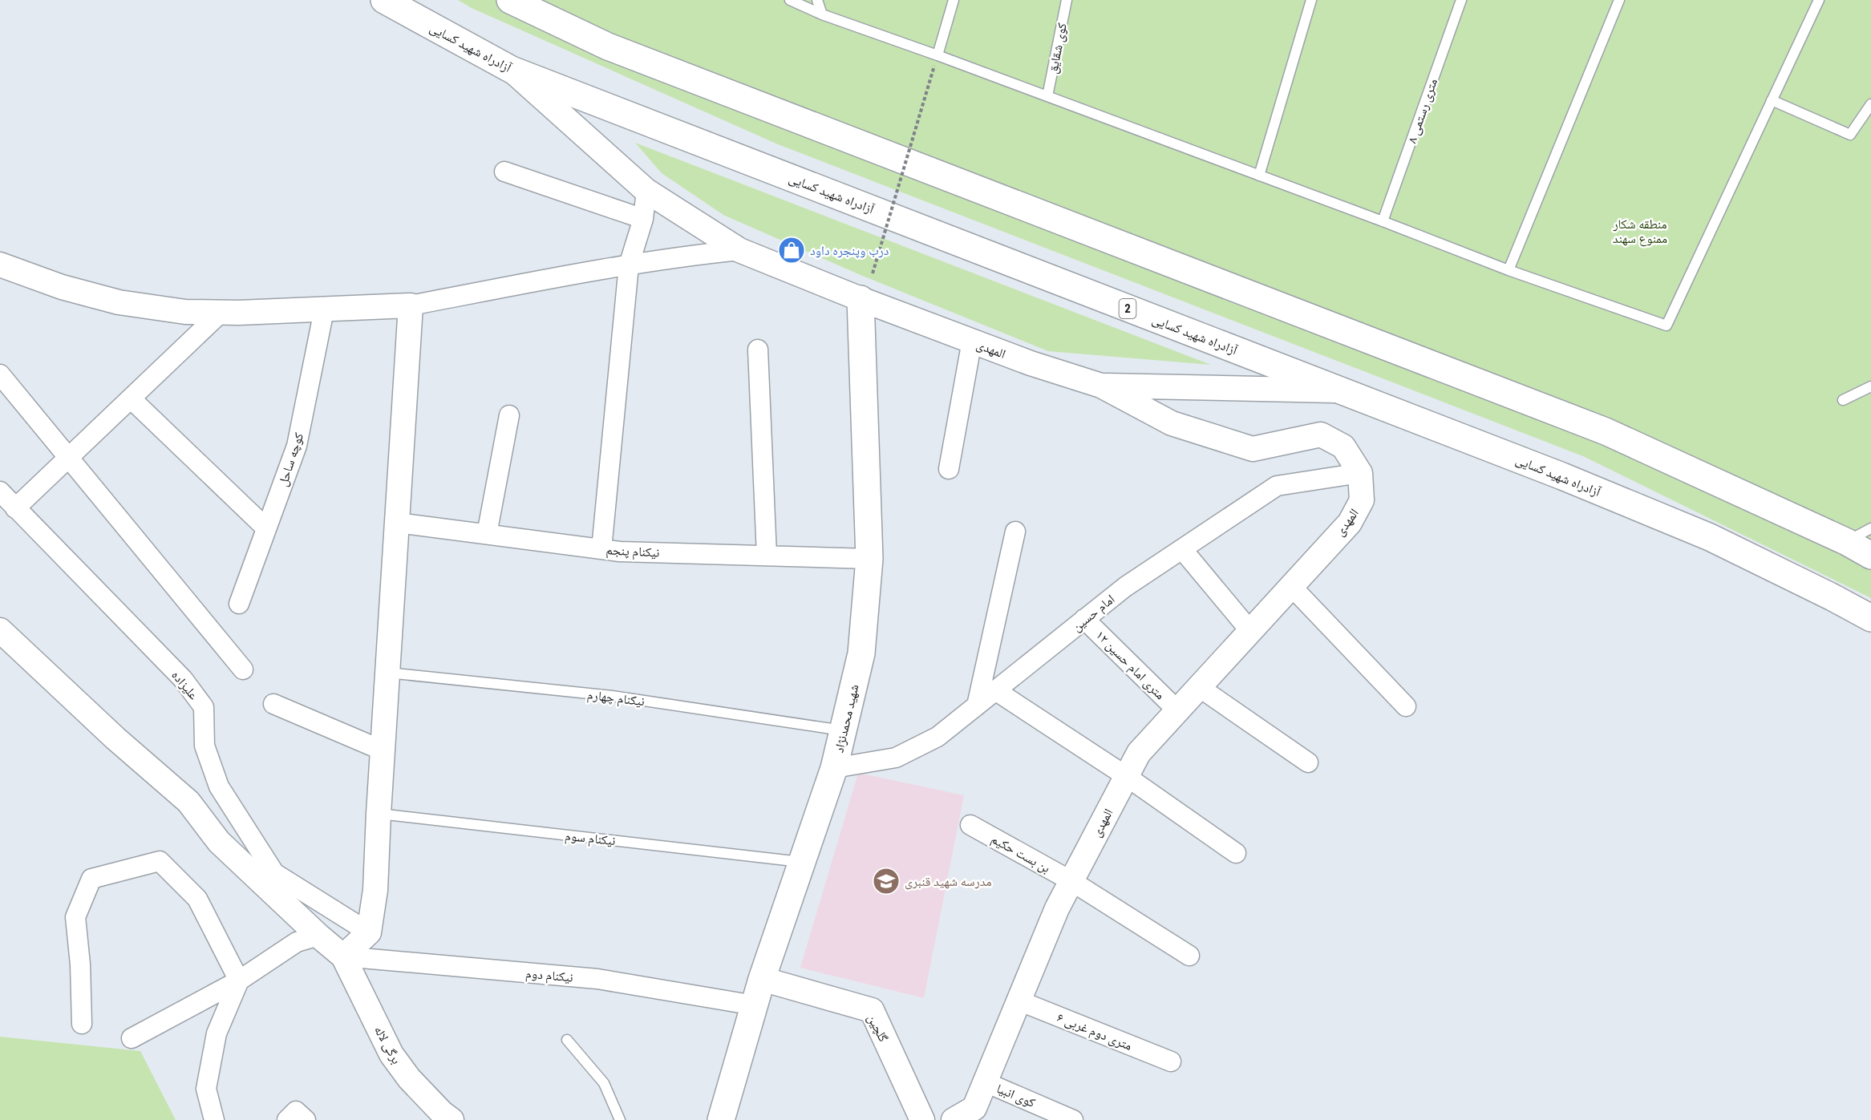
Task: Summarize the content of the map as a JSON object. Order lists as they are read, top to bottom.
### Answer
{
  "streets": {
    "main road": ["آزادراه شهید کسایی", "2", "شهید محمدنژاد"],
    "street": [
      "المهدی",
      "کوچه ساحل",
      "نیکنام پنجم",
      "امام حسین",
      "۱۲ متری امام حسین",
      "علیزاده",
      "بن بست حکیم",
      "نیکنام دوم",
      "گلچین",
      "۶ متری دوم غربی",
      "برگی لاله",
      "کوی انبیا"
    ],
    "lane": [
      "کوی شقایق",
      "۸ متری رستمی",
      "نیکنام چهارم",
      "نیکنام سوم"
    ]
  },
  "crossings": [
    ["آزادراه شهید کسایی", "المهدی"],
    ["المهدی", "امام حسین"],
    ["المهدی", "۱۲ متری امام حسین"],
    ["المهدی", "شهید محمدنژاد"],
    ["المهدی", "بن بست حکیم"],
    ["المهدی", "۶ متری دوم غربی"],
    ["المهدی", "کوی انبیا"],
    ["نیکنام پنجم", "شهید محمدنژاد"],
    ["امام حسین", "۱۲ متری امام حسین"],
    ["امام حسین", "شهید محمدنژاد"],
    ["نیکنام چهارم", "شهید محمدنژاد"],
    ["شهید محمدنژاد", "نیکنام سوم"],
    ["شهید محمدنژاد", "نیکنام دوم"],
    ["شهید محمدنژاد", "گلچین"],
    ["نیکنام دوم", "برگی لاله"]
  ],
  "parks": ["منطقه شکار ممنوع سهند"],
  "places": {
    "shop": ["درب وپنجره داود"],
    "school or university": ["مدرسه شهید قنبری"]
  }
}
